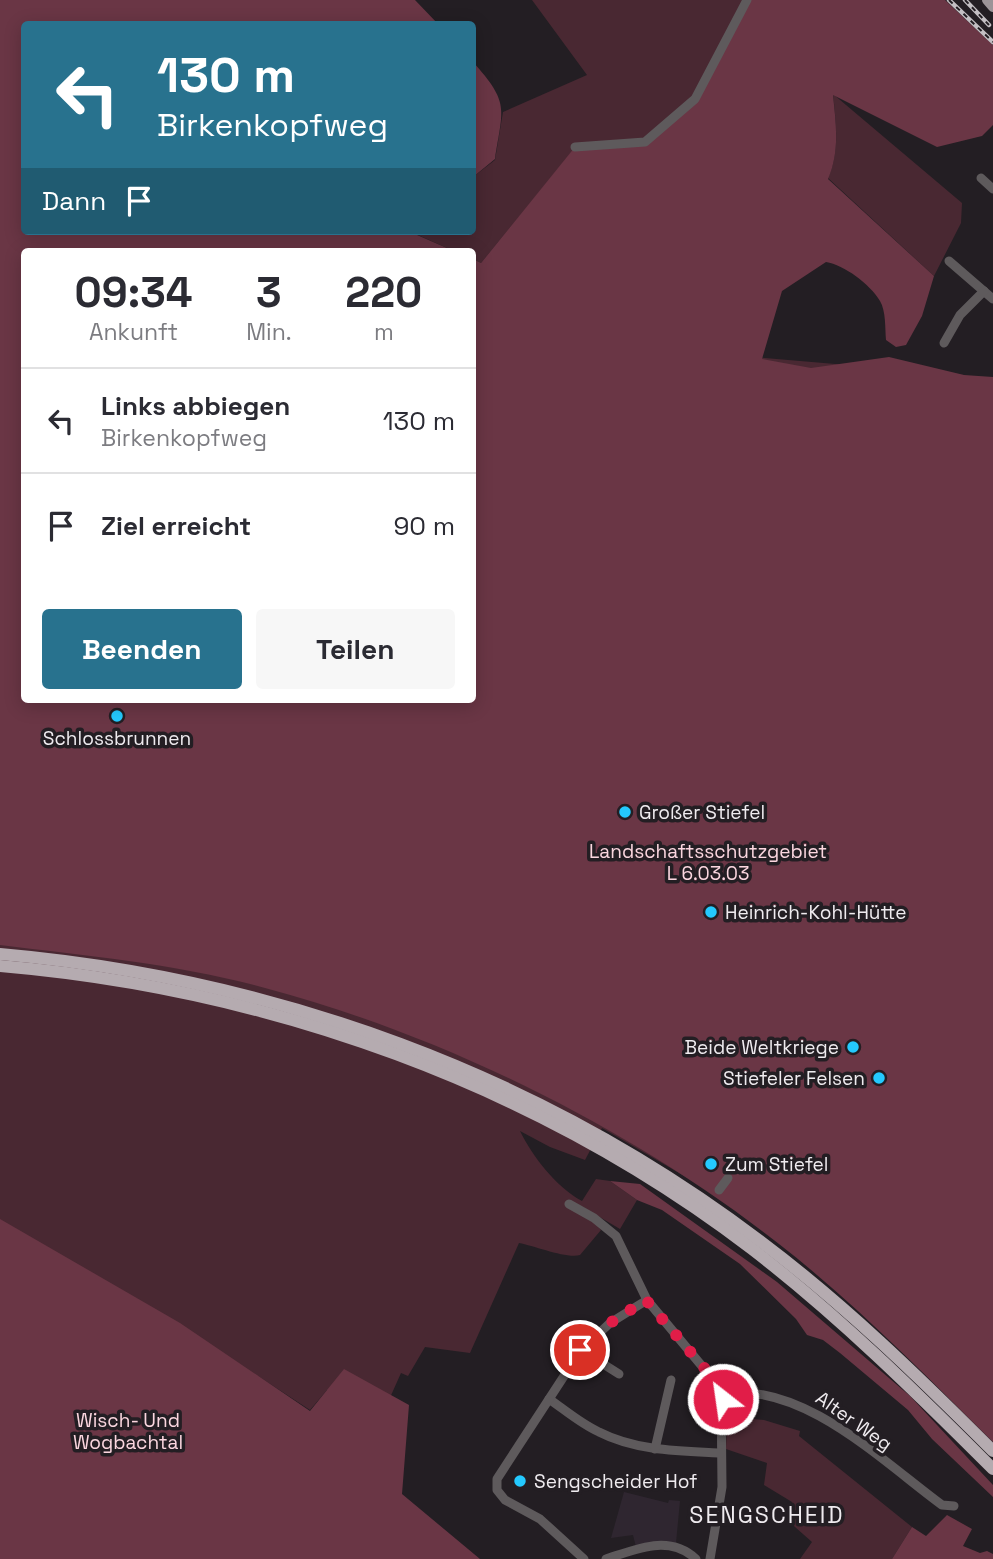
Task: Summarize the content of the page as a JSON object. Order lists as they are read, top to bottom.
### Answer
{
  "streets": {
    "street": ["Alter Weg"]
  },
  "districts": ["SENGSCHEID"],
  "parks": ["Landschaftsschutzgebiet L 6.03.03", "Wisch- Und Wogbachtal"],
  "places": [
    "Schlossbrunnen",
    "Großer Stiefel",
    "Heinrich-Kohl-Hütte",
    "Beide Weltkriege",
    "Stiefeler Felsen",
    "Zum Stiefel",
    "Sengscheider Hof"
  ],
  "page": {
    "turn": ["130 m", "Birkenkopfweg"],
    "then": "Dann",
    "eta": [
      "09:34",
      "Ankunft",
      "3",
      "Min.",
      "220",
      "m"
    ],
    "list": [
      {
        "name": "Links abbiegen",
        "note": "Birkenkopfweg",
        "value": "130 m"
      },
      {
        "name": "Ziel erreicht",
        "value": "90 m"
      }
    ],
    "buttons": ["Beenden", "Teilen"]
  }
}
